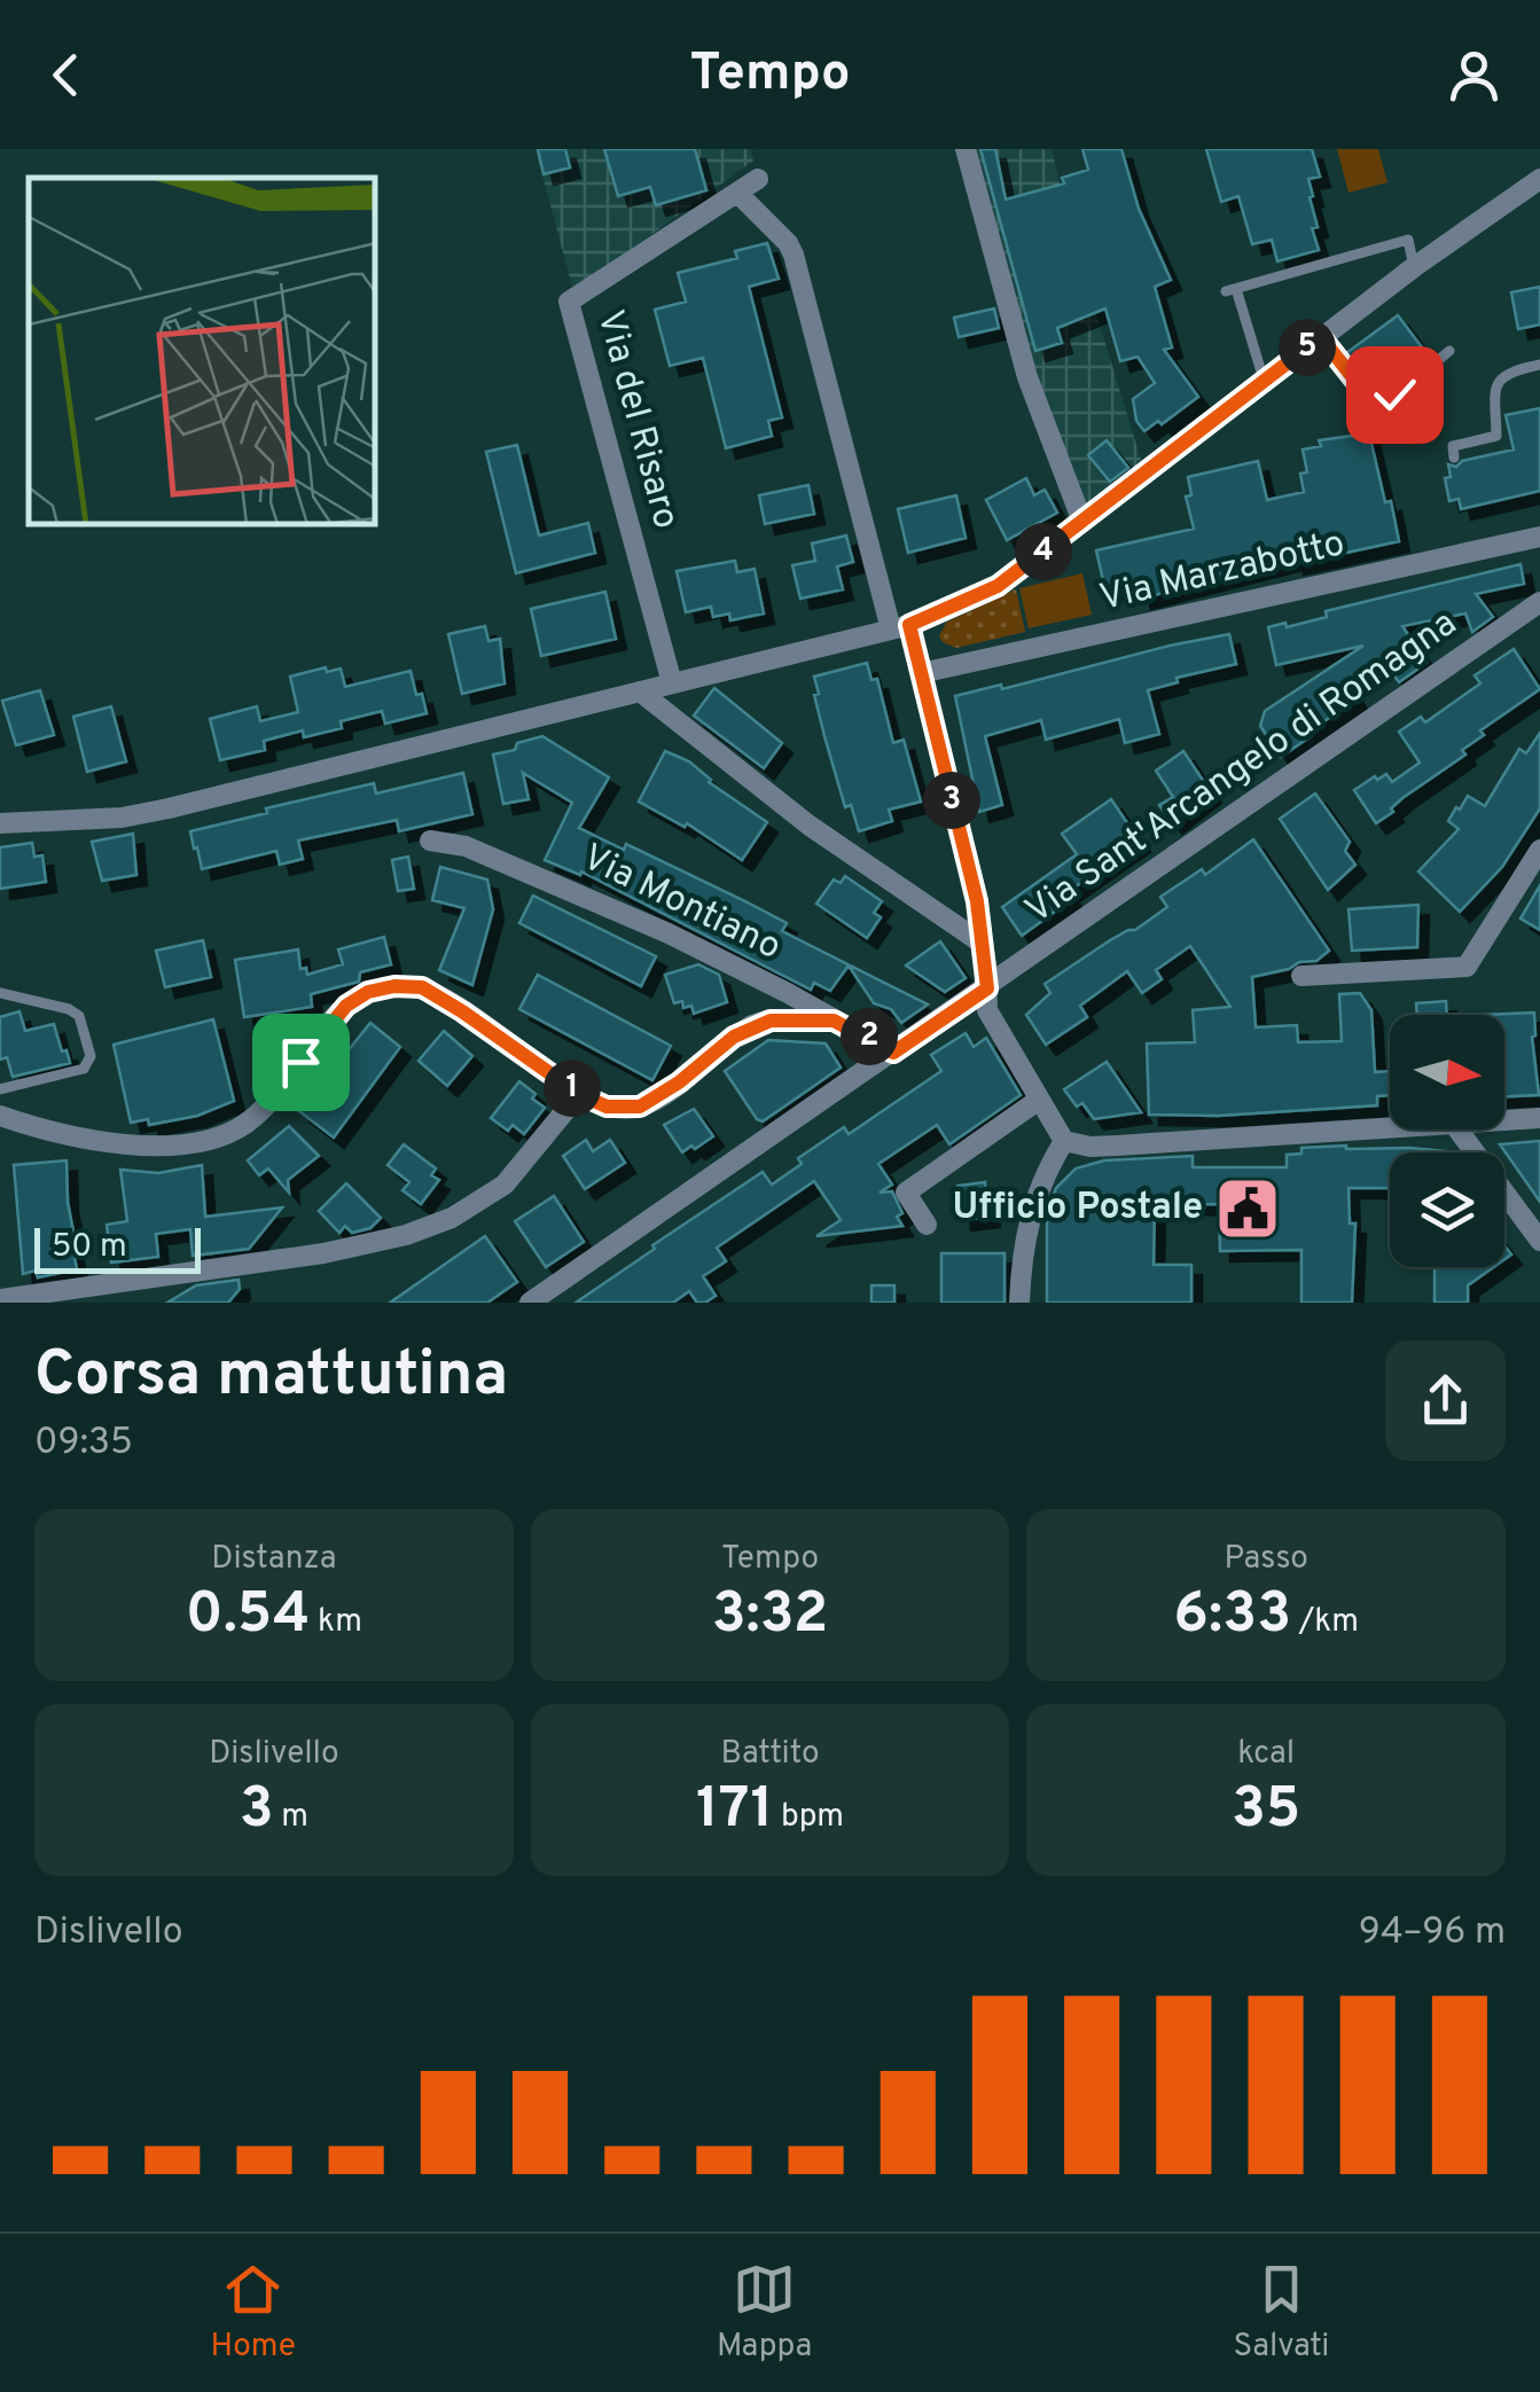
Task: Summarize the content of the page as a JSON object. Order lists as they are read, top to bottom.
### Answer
{
  "streets": {
    "street": [
      "Via del Risaro",
      "Via Marzabotto",
      "Via Sant'Arcangelo di Romagna",
      "Via Montiano"
    ]
  },
  "crossings": [
    ["Via Sant'Arcangelo di Romagna", "Via Montiano"]
  ],
  "places": {
    "public building": ["Ufficio Postale"]
  },
  "scale_bar": "50 m",
  "north": "right",
  "page": {
    "header": "Tempo",
    "pins": [
      "5",
      "4",
      "3",
      "2",
      "1"
    ],
    "scale": "50 m",
    "heading": ["Corsa mattutina", "09:35"],
    "stats": [
      ["Distanza", "0.54 km"],
      ["Tempo", "3:32"],
      ["Passo", "6:33 /km"],
      ["Dislivello", "3 m"],
      ["Battito", "171 bpm"],
      ["kcal", "35"]
    ],
    "chart": ["Dislivello", "94–96 m"],
    "tabs": ["Home", "Mappa", "Salvati"]
  }
}
